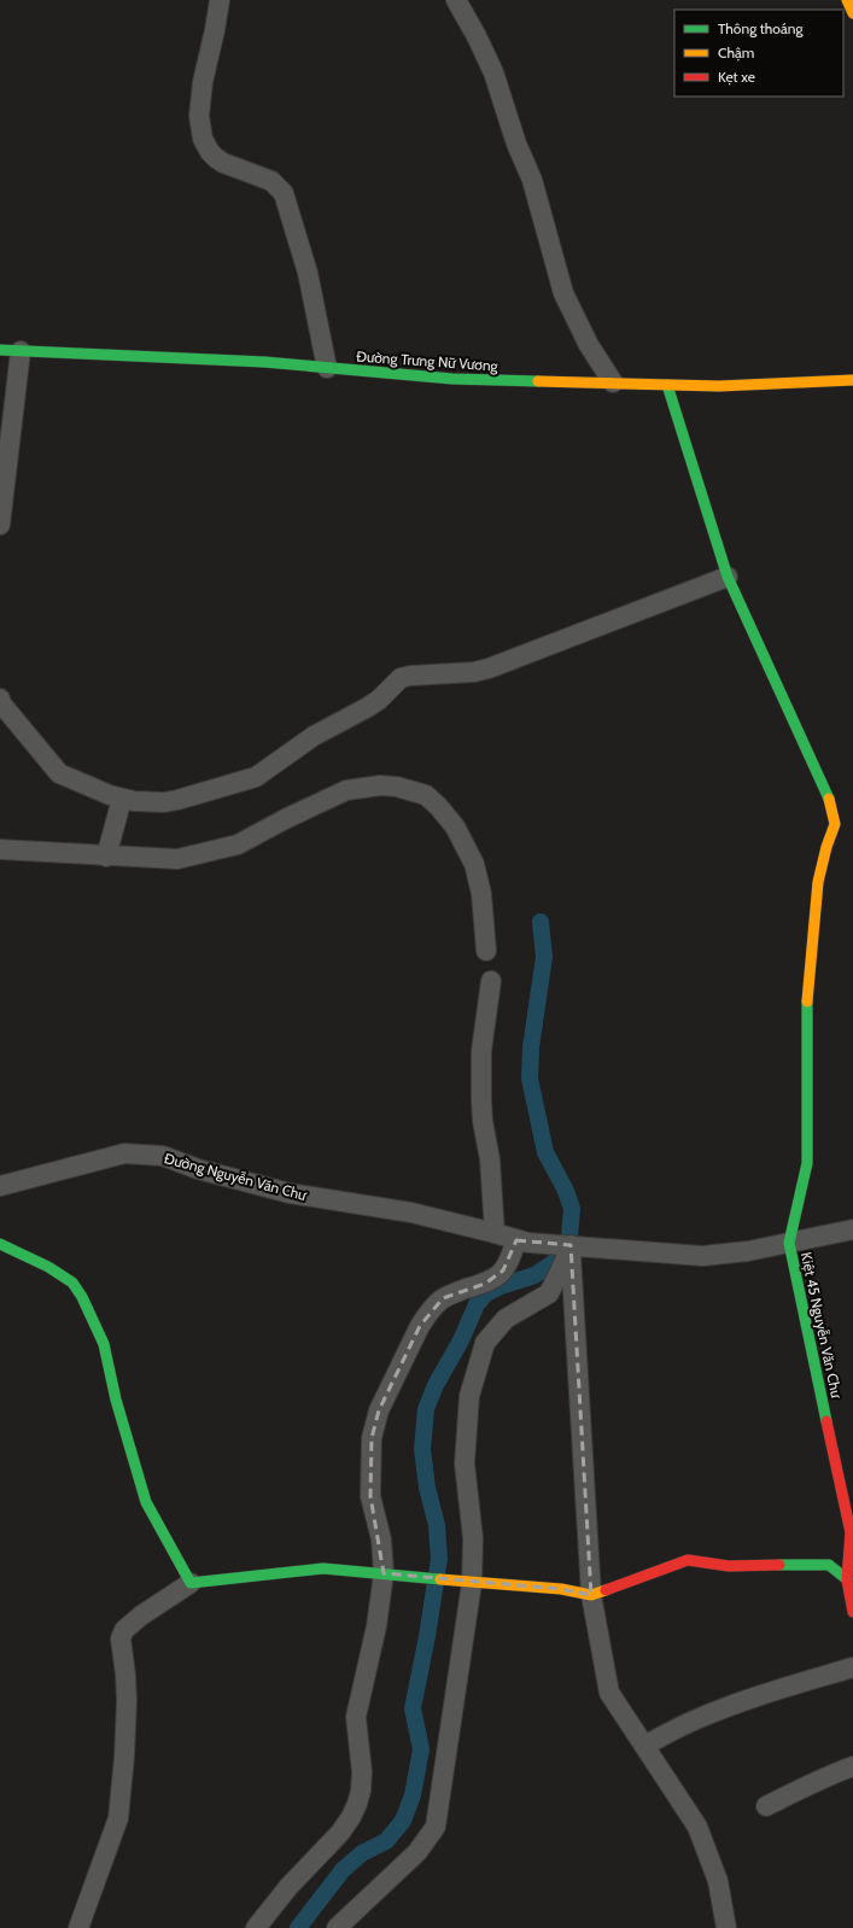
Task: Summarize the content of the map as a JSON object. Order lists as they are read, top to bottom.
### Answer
{
  "streets": {
    "street": ["Đường Trưng Nữ Vương", "Đường Nguyễn Văn Chư", "Kiệt 45 Nguyễn Văn Chư"]
  },
  "legend": ["Thông thoáng", "Chậm", "Kẹt xe"]
}
